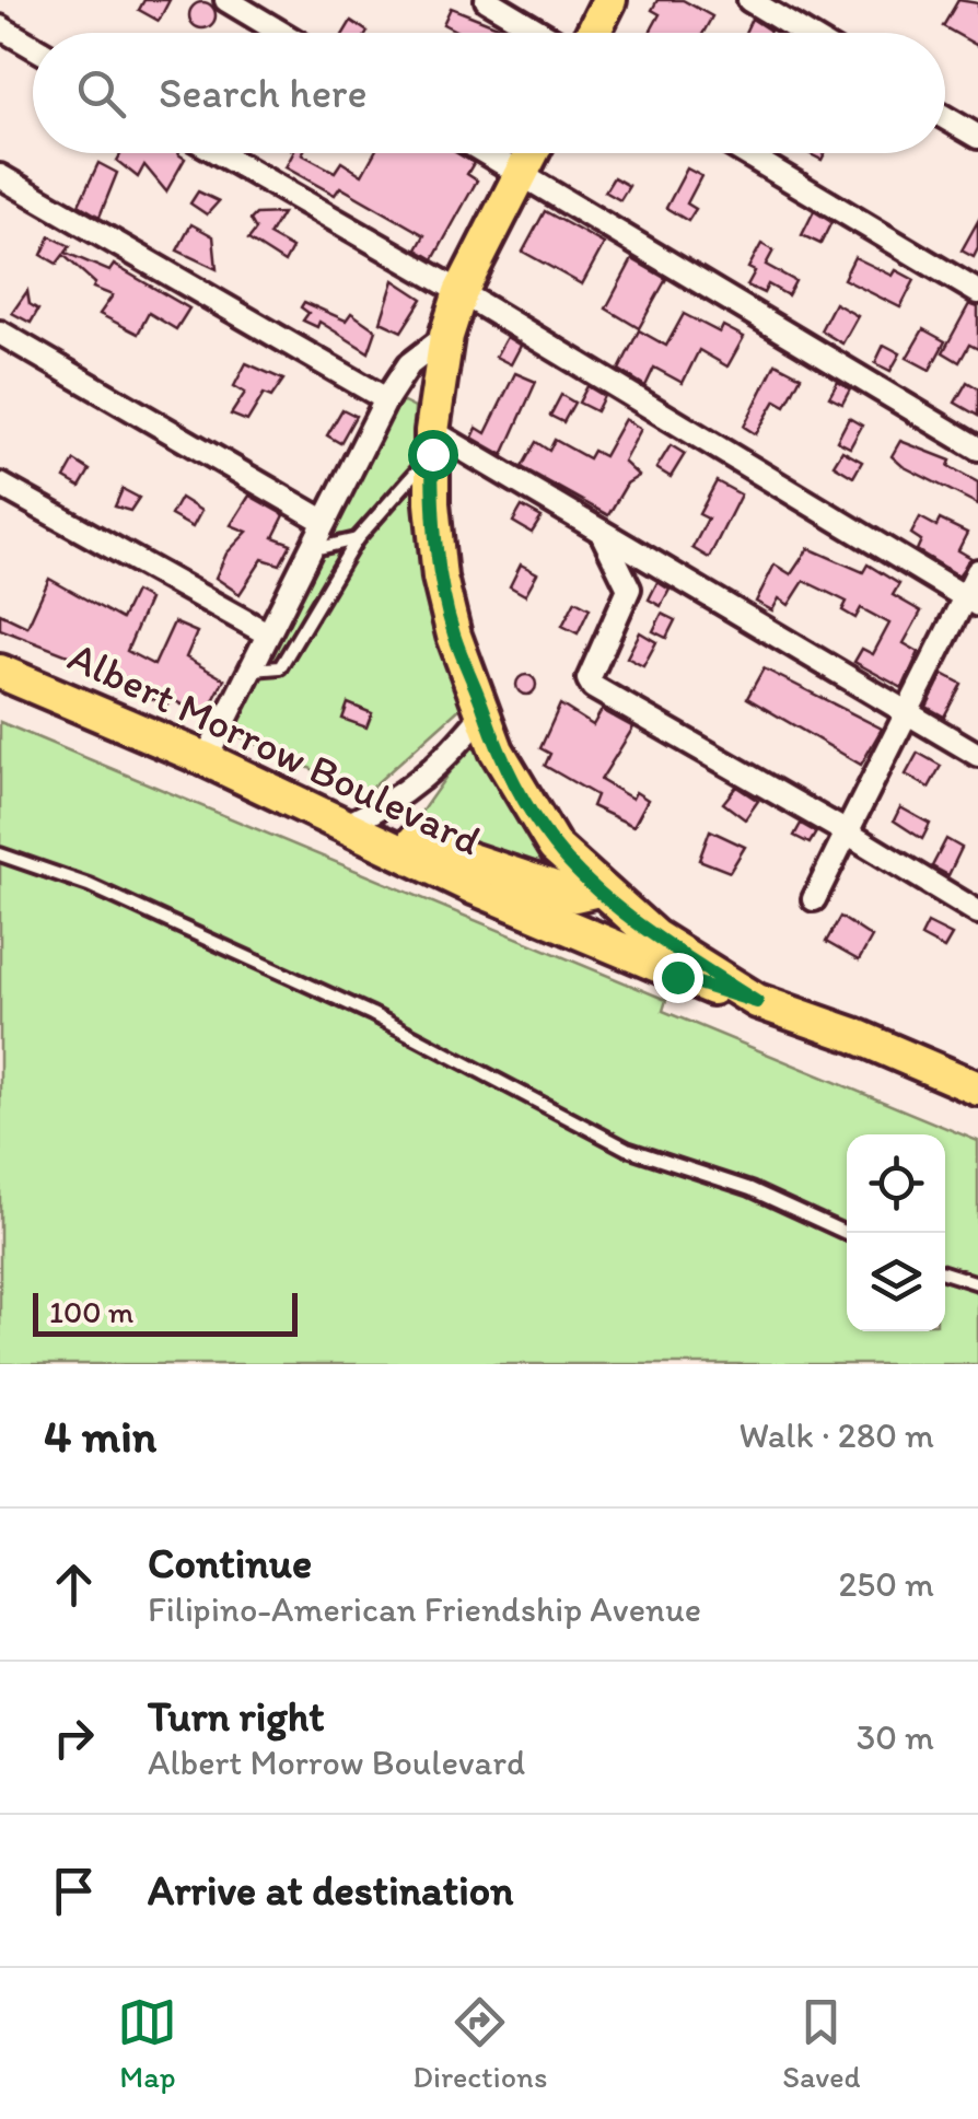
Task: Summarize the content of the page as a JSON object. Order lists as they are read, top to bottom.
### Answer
{
  "streets": {
    "main road": ["Albert Morrow Boulevard"]
  },
  "scale_bar": "100 m",
  "page": {
    "search": "Search here",
    "scale": "100 m",
    "heading": ["4 min", "Walk · 280 m"],
    "list": [
      ["Continue", "Filipino-American Friendship Avenue", "250 m"],
      ["Turn right", "Albert Morrow Boulevard", "30 m"],
      "Arrive at destination"
    ],
    "nav": ["Map", "Directions", "Saved"]
  }
}
